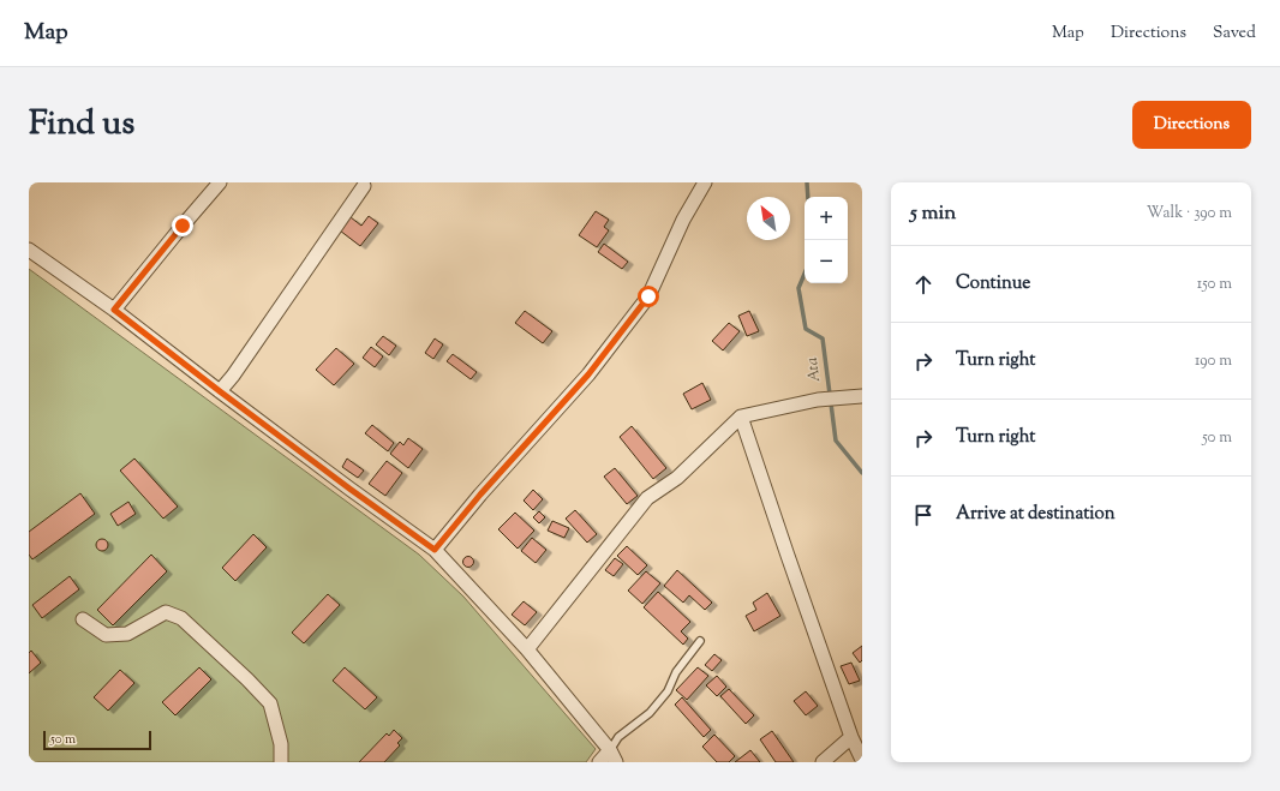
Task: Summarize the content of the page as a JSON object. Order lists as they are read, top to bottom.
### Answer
{
  "water": ["Ata"],
  "scale_bar": "50 m",
  "north": "top left",
  "page": {
    "header": "Map",
    "nav": ["Map", "Directions", "Saved"],
    "title": "Find us",
    "buttons": "Directions",
    "heading": ["5 min", "Walk · 390 m"],
    "map_buttons": ["+", "−"],
    "list": [
      ["Continue", "150 m"],
      ["Turn right", "190 m"],
      ["Turn right", "50 m"],
      "Arrive at destination"
    ],
    "scale": "50 m"
  }
}
